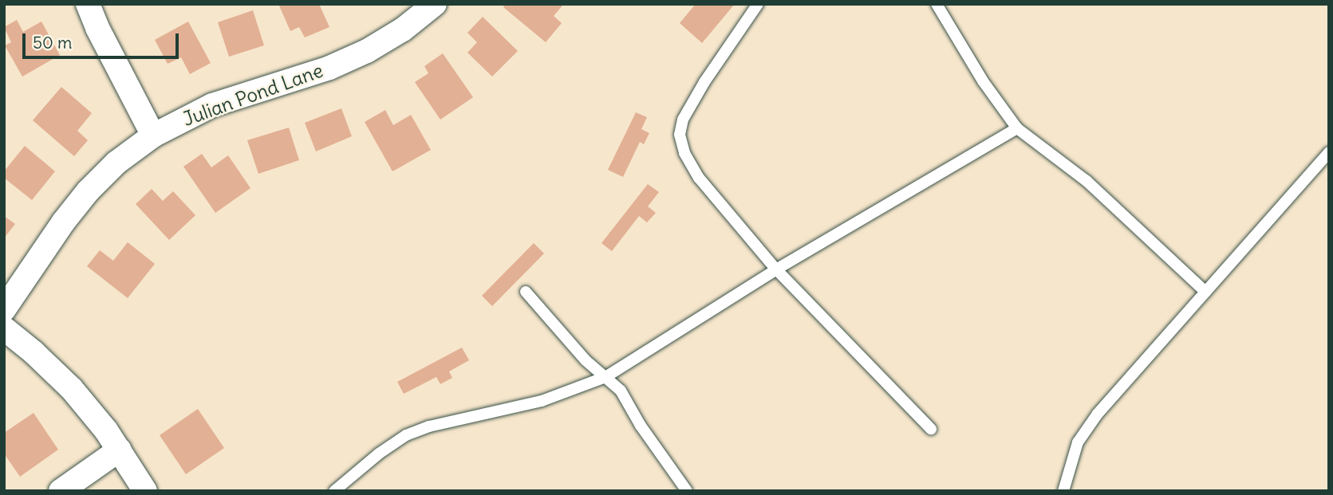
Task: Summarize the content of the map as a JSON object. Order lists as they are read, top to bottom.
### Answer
{
  "streets": {
    "street": ["Julian Pond Lane"]
  },
  "scale_bar": "50 m"
}
